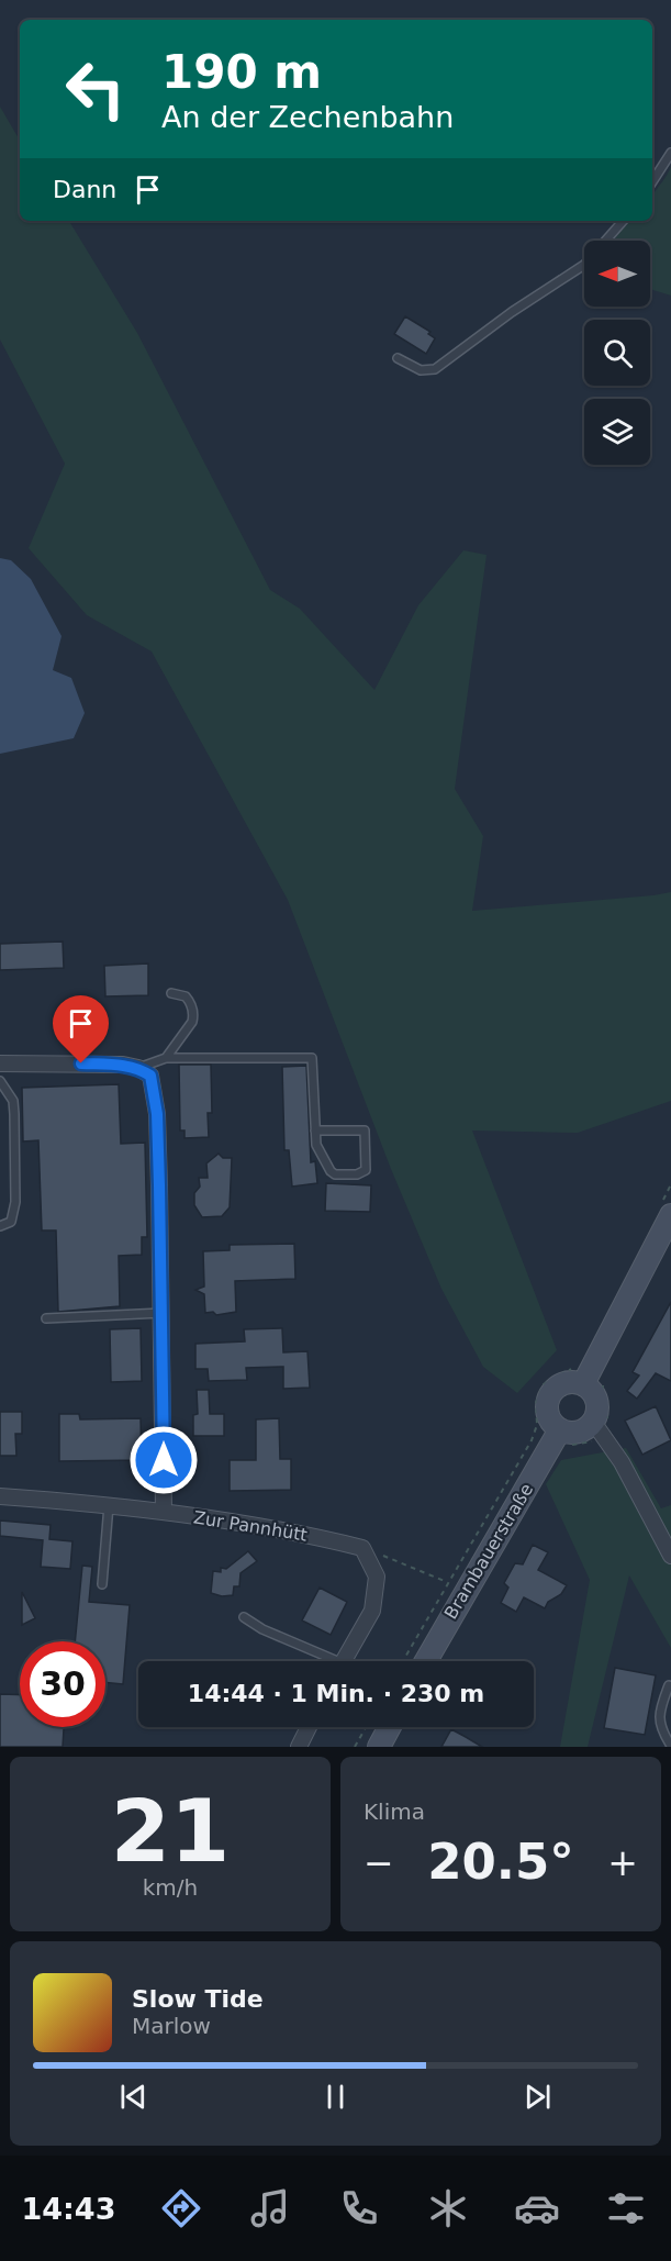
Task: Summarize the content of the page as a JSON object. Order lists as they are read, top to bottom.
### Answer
{
  "streets": {
    "main road": ["Brambauerstraße"],
    "street": ["Zur Pannhütt"]
  },
  "north": "left",
  "page": {
    "turn": ["190 m", "An der Zechenbahn"],
    "then": "Dann",
    "limit": "30",
    "trip": "14:44 · 1 Min. · 230 m",
    "tile": [
      ["21", "km/h"],
      "Klima"
    ],
    "heat": ["−", "20.5°", "+"],
    "song": ["Slow Tide", "Marlow"],
    "tabs": "14:43"
  }
}
